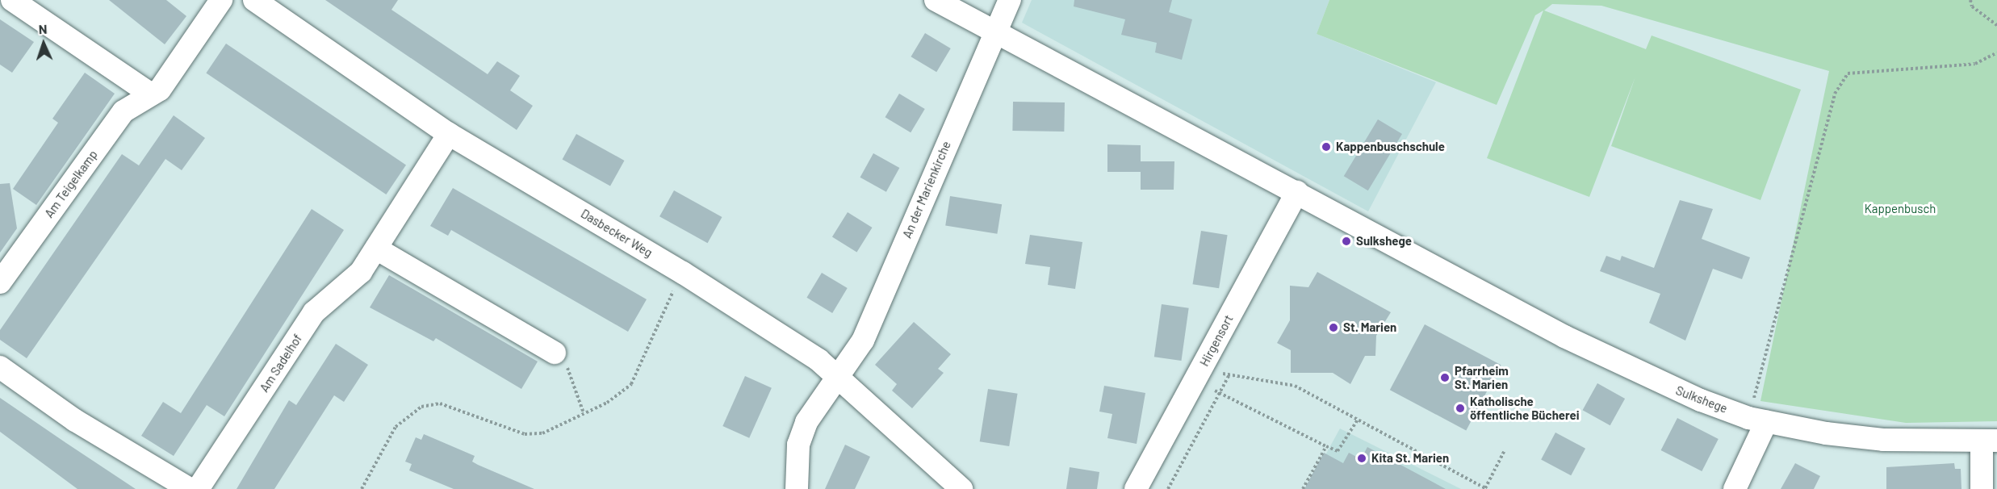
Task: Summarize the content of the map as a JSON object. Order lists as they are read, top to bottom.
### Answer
{
  "streets": {
    "street": [
      "Am Teigelkamp",
      "An der Marienkirche",
      "Dasbecker Weg",
      "Hirgensort",
      "Am Sadelhof",
      "Sulkshege"
    ]
  },
  "crossings": [
    ["An der Marienkirche", "Dasbecker Weg"],
    ["An der Marienkirche", "Sulkshege"],
    ["Dasbecker Weg", "Am Sadelhof"],
    ["Hirgensort", "Sulkshege"]
  ],
  "parks": ["Kappenbusch"],
  "places": [
    "Kappenbuschschule",
    "Sulkshege",
    "St. Marien",
    "Pfarrheim St. Marien",
    "Katholische öffentliche Bücherei",
    "Kita St. Marien"
  ],
  "north": "top"
}
